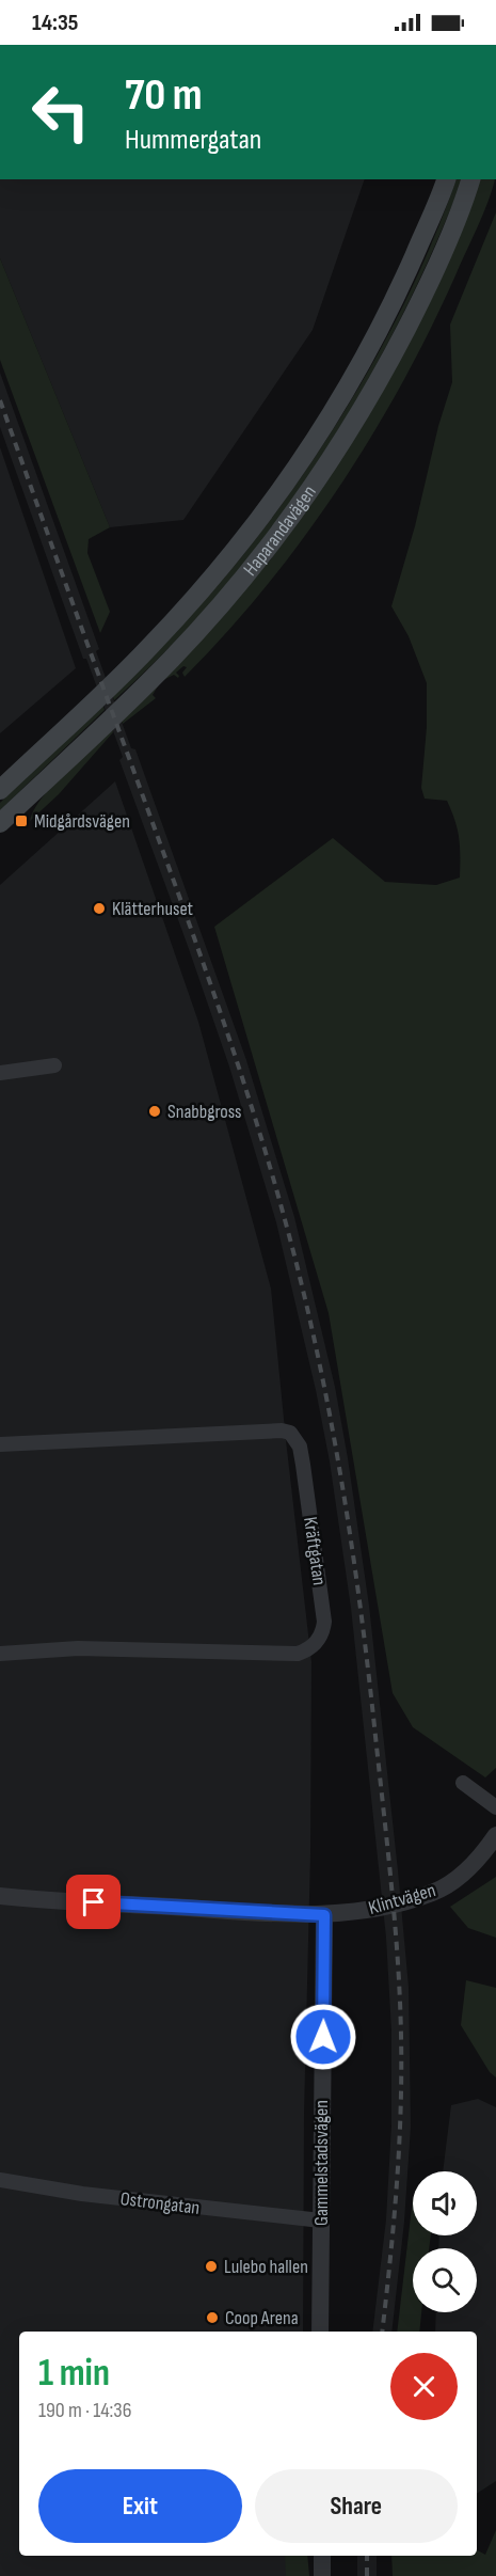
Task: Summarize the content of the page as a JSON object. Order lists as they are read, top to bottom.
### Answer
{
  "streets": {
    "main road": ["Haparandavägen"],
    "street": [
      "Kräftgatan",
      "Klintvägen",
      "Gammelstadsvägen",
      "Ostrongatan"
    ]
  },
  "crossings": [
    ["Klintvägen", "Gammelstadsvägen"],
    ["Gammelstadsvägen", "Ostrongatan"]
  ],
  "places": {
    "transit": ["Midgårdsvägen"],
    "other": [
      "Klätterhuset",
      "Snabbgross",
      "Lulebo hallen",
      "Coop Arena"
    ]
  },
  "page": {
    "status": "14:35",
    "turn": ["70 m", "Hummergatan"],
    "heading": ["1 min", "190 m · 14:36"],
    "buttons": ["Exit", "Share"]
  }
}
